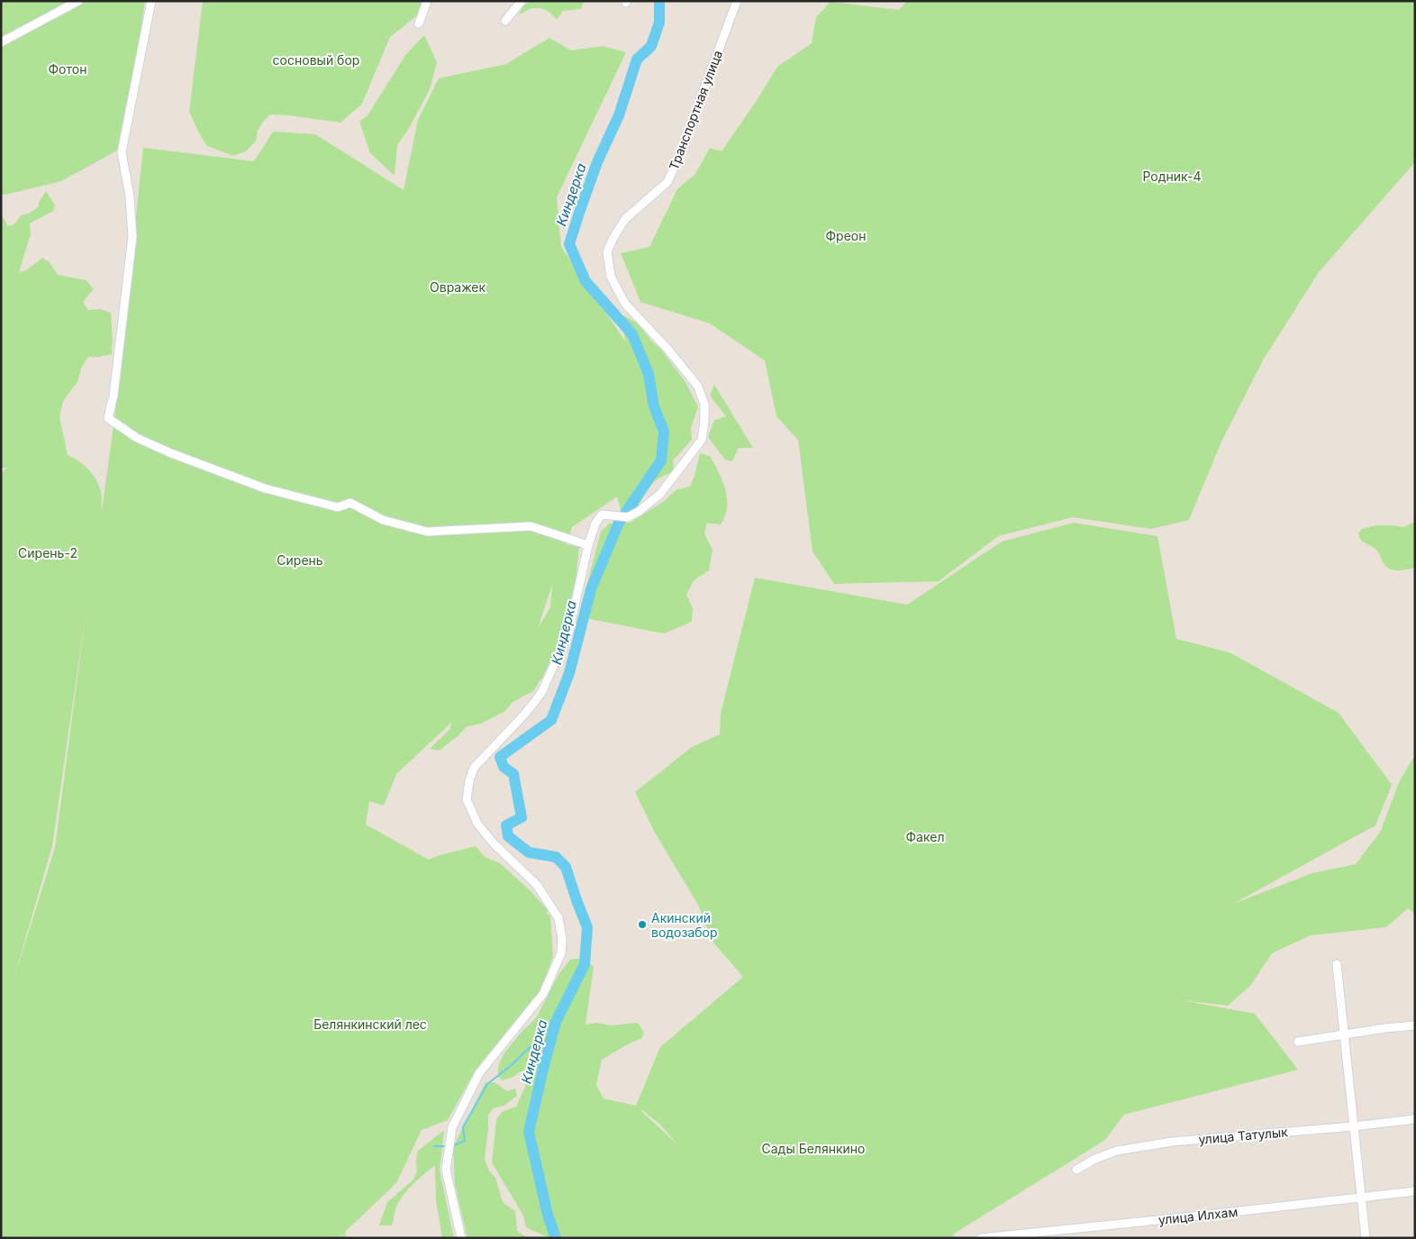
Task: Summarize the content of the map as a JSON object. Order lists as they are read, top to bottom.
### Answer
{
  "streets": {
    "street": ["Транспортная улица", "улица Татулык", "улица Илхам"]
  },
  "water": ["Киндерка"],
  "parks": [
    "сосновый бор",
    "Фотон",
    "Родник-4",
    "Фреон",
    "Овражек",
    "Сирень-2",
    "Сирень",
    "Факел",
    "Белянкинский лес",
    "Сады Белянкино"
  ],
  "places": ["Акинский водозабор"]
}
